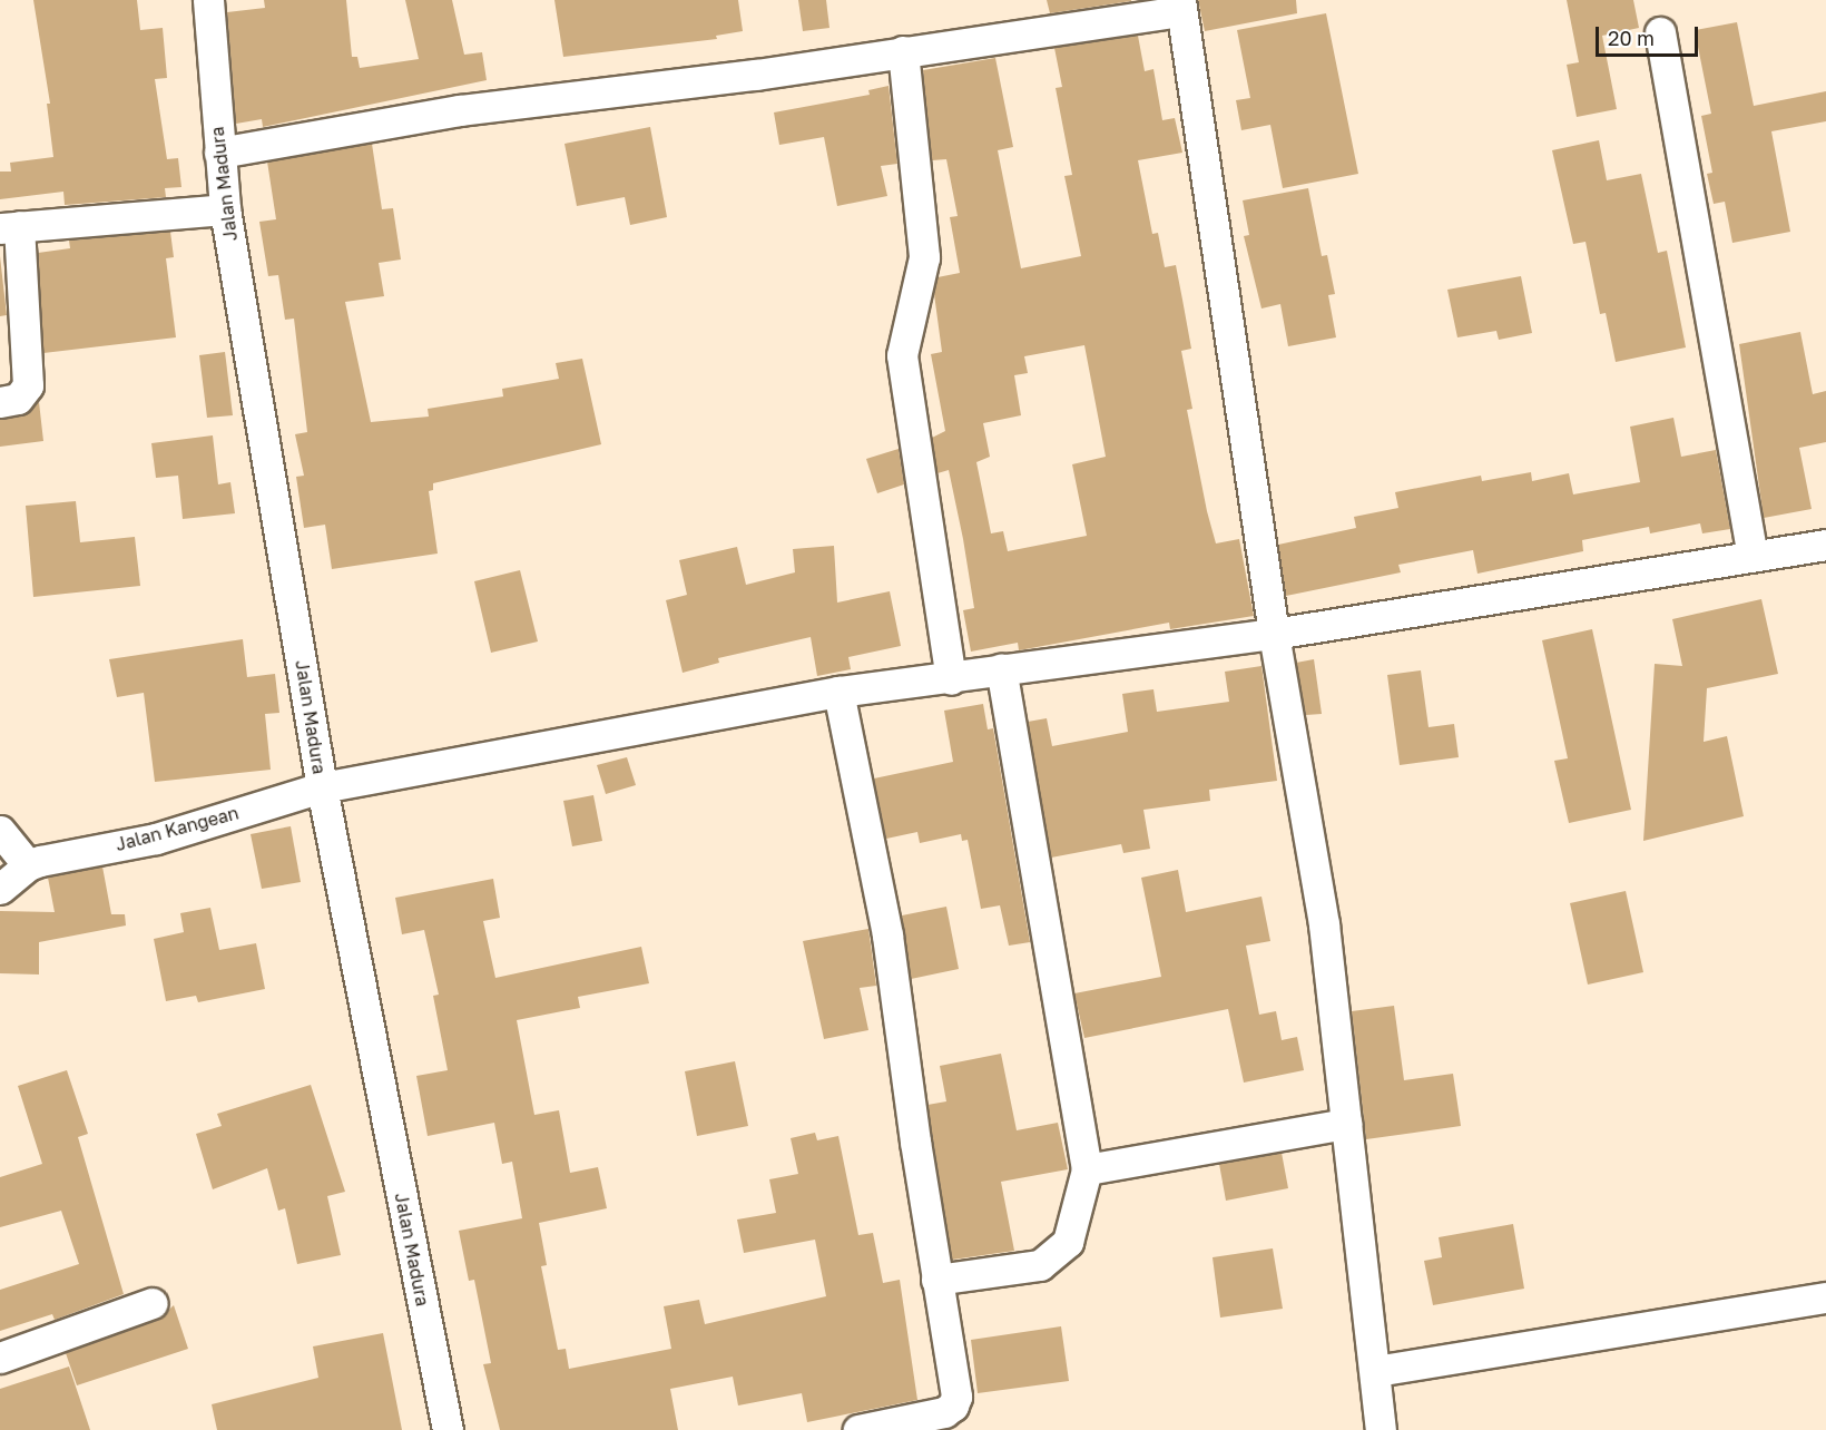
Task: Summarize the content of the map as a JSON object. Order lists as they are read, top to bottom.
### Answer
{
  "streets": {
    "street": ["Jalan Madura", "Jalan Kangean"]
  },
  "crossings": [
    ["Jalan Madura", "Jalan Kangean"]
  ],
  "scale_bar": "20 m"
}
